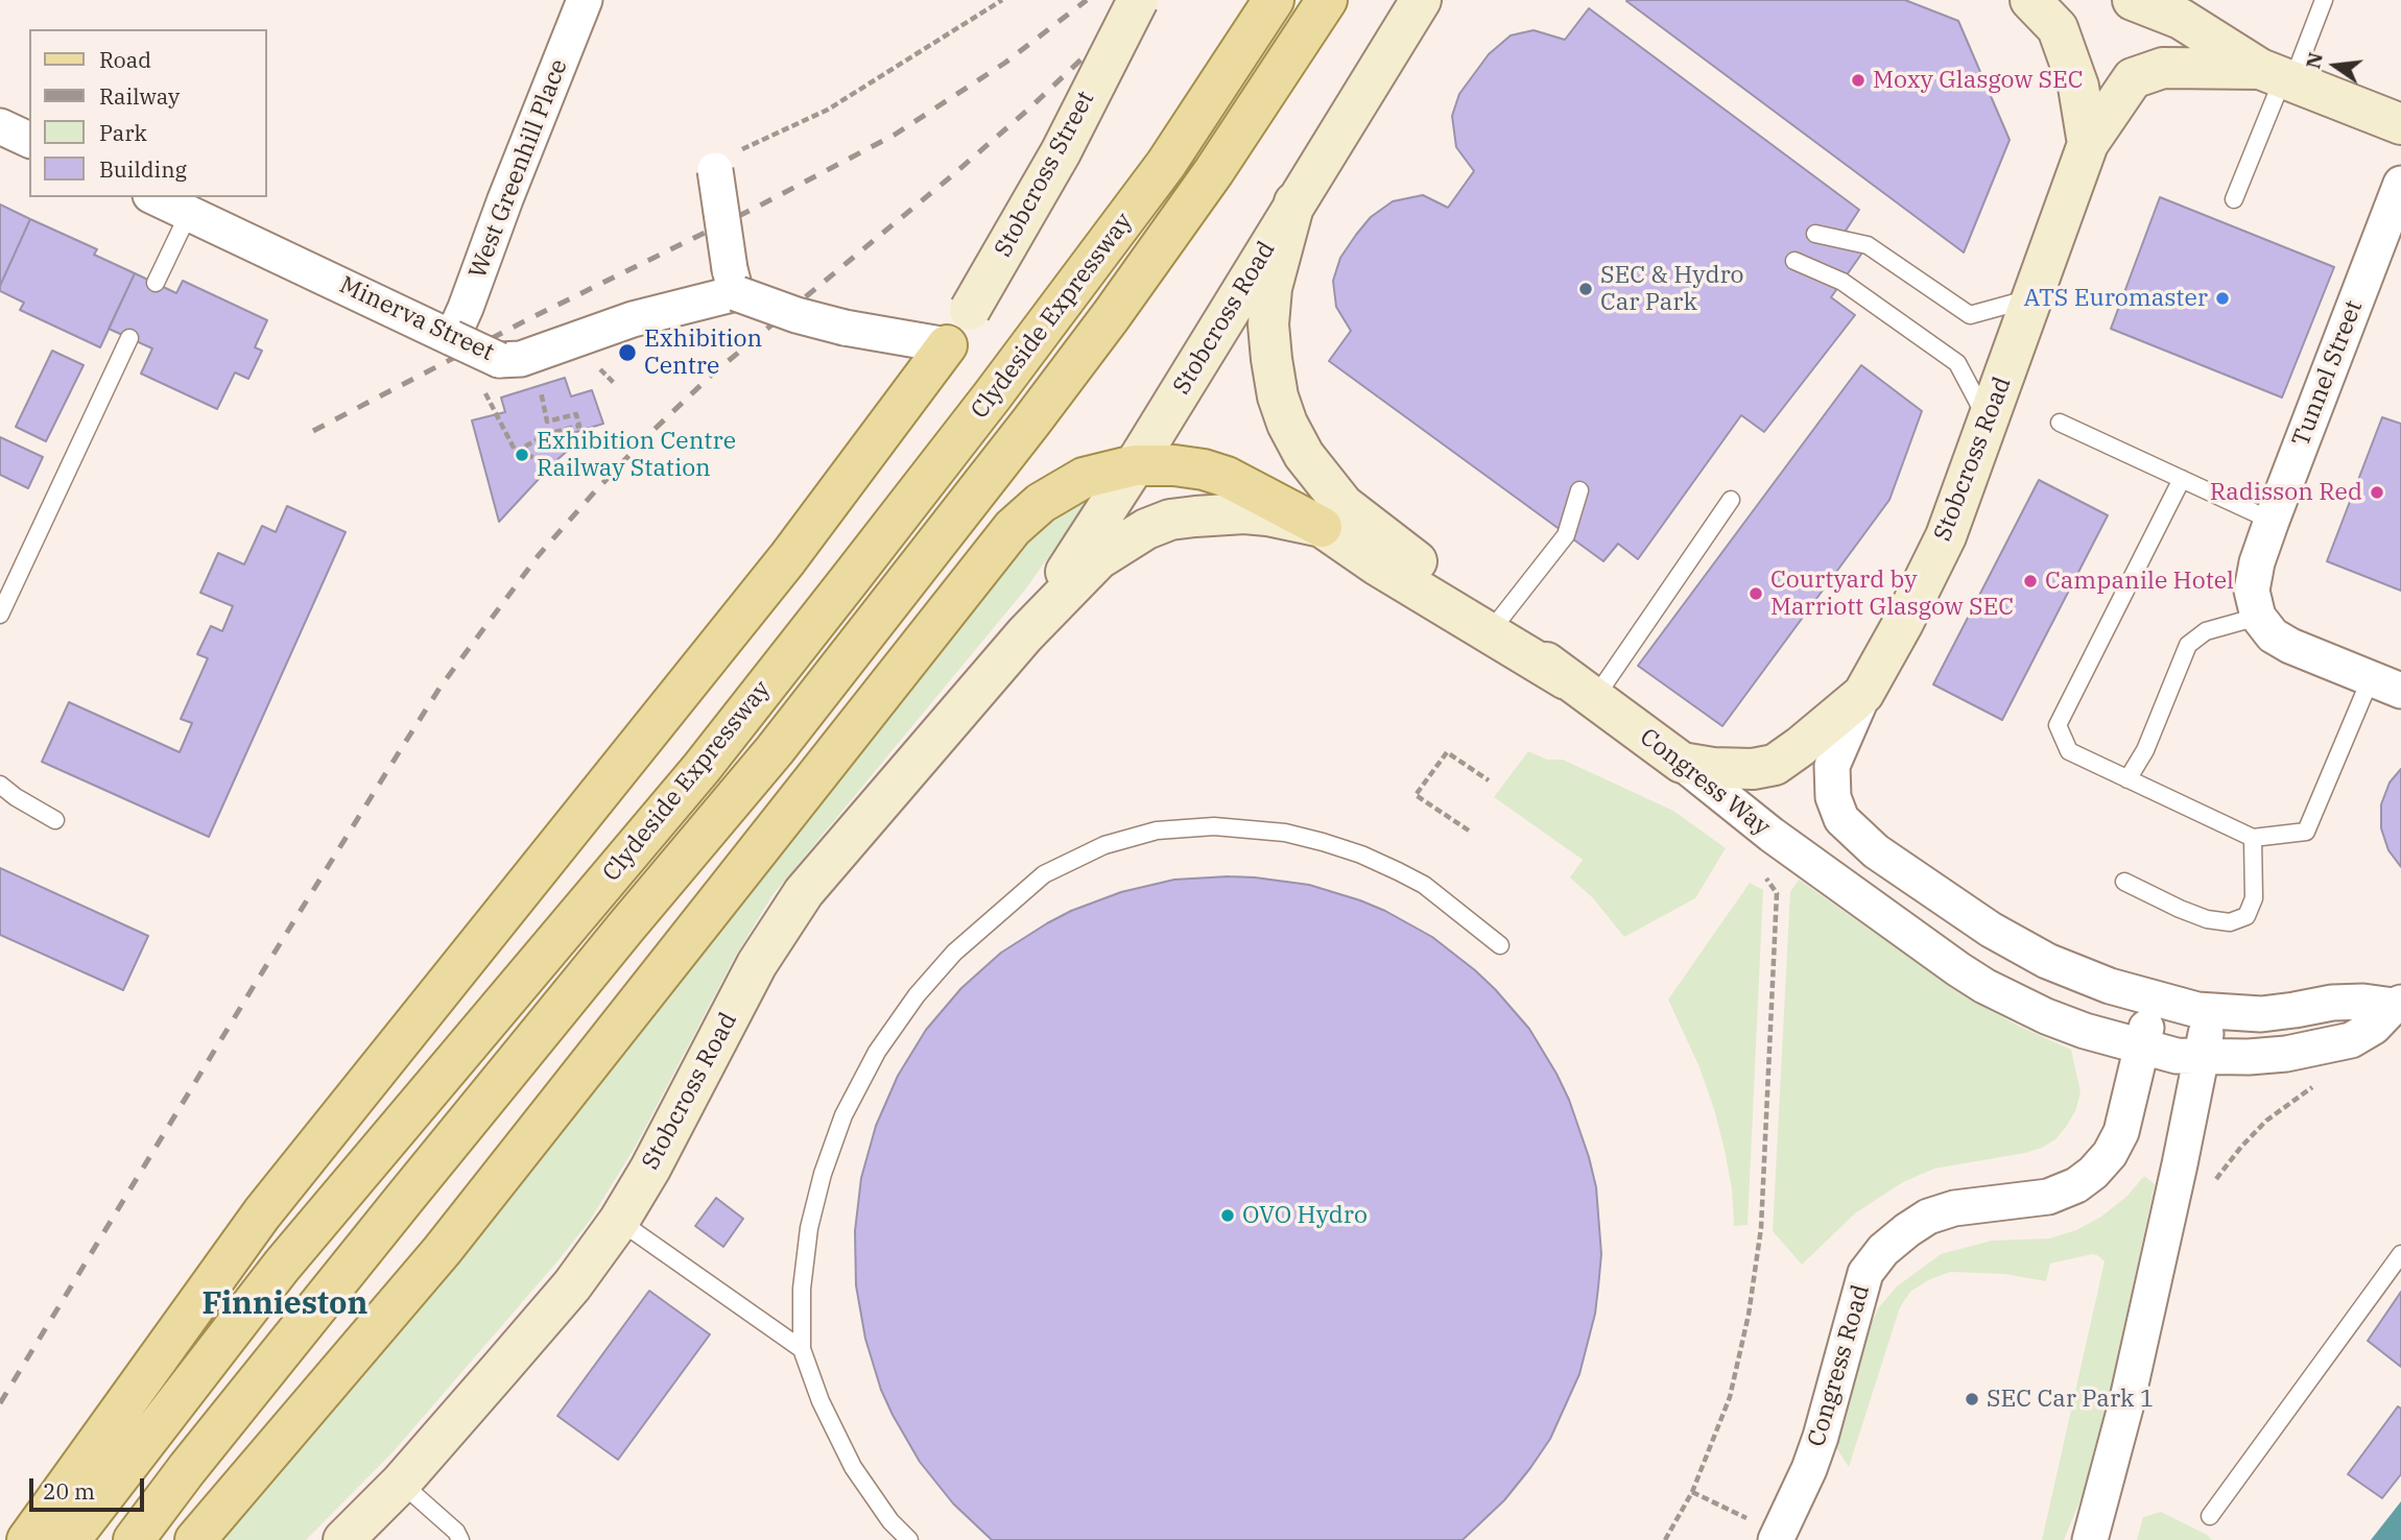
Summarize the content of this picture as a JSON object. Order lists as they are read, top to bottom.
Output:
{
  "streets": {
    "main road": ["Clydeside Expressway"],
    "street": [
      "West Greenhill Place",
      "Stobcross Street",
      "Stobcross Road",
      "Minerva Street",
      "Tunnel Street",
      "Congress Way",
      "Congress Road"
    ]
  },
  "crossings": [
    ["West Greenhill Place", "Minerva Street"],
    ["Stobcross Road", "Congress Way"],
    ["Congress Way", "Congress Road"]
  ],
  "districts": ["Finnieston"],
  "places": [
    "Moxy Glasgow SEC",
    "SEC & Hydro Car Park",
    "ATS Euromaster",
    "Exhibition Centre",
    "Exhibition Centre Railway Station",
    "Radisson Red",
    "Campanile Hotel",
    "Courtyard by Marriott Glasgow SEC",
    "OVO Hydro",
    "SEC Car Park 1"
  ],
  "legend": [
    "Road",
    "Railway",
    "Park",
    "Building"
  ],
  "scale_bar": "20 m",
  "north": "left"
}
